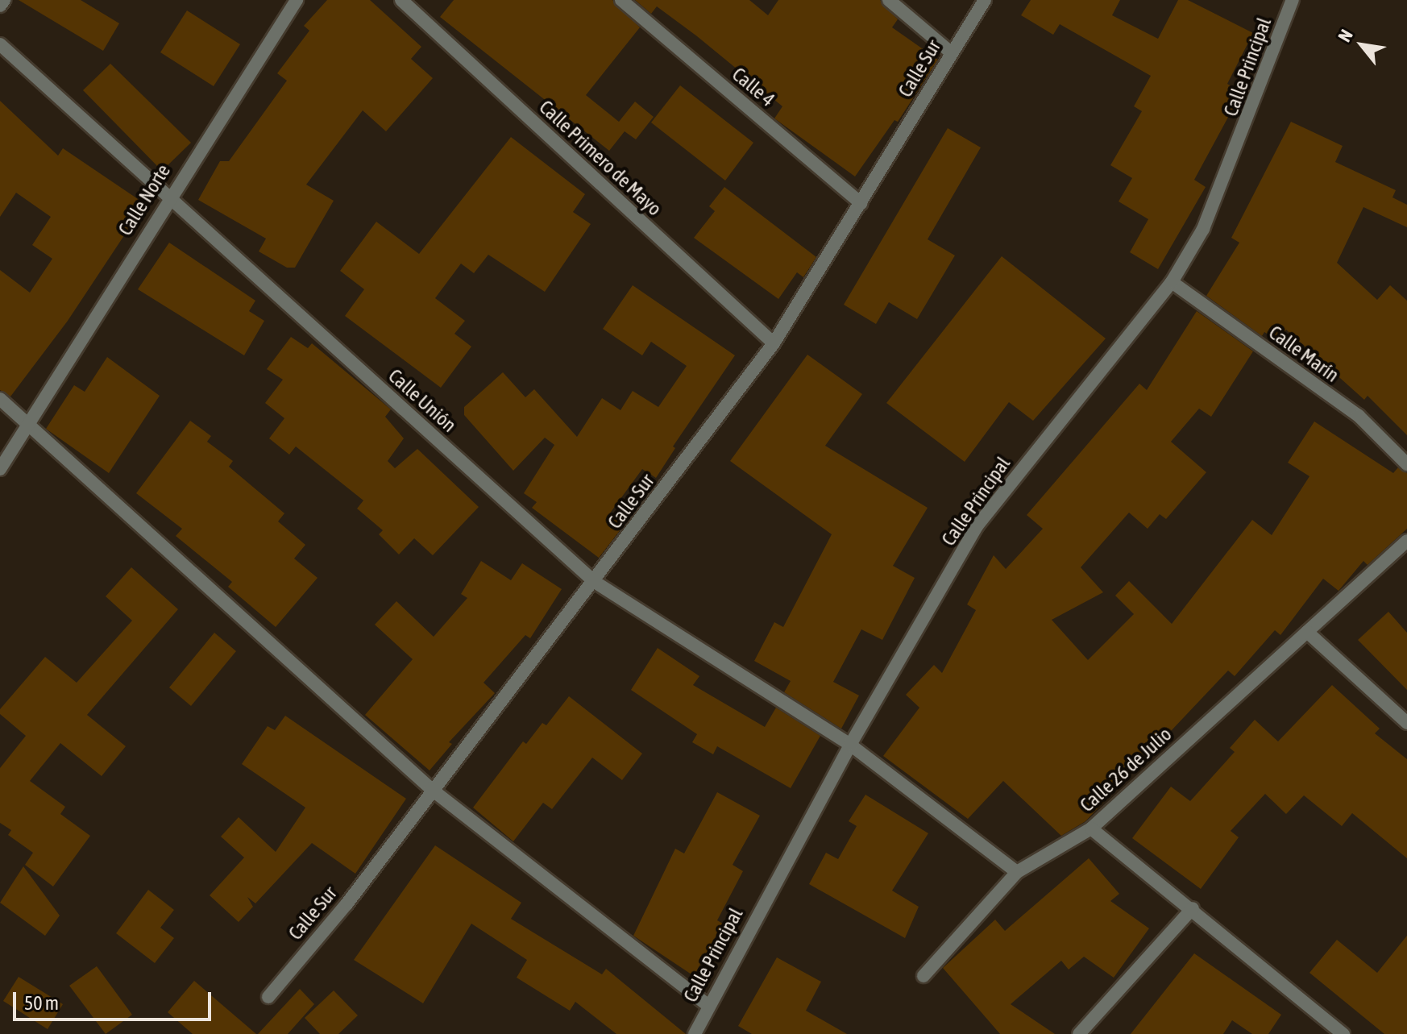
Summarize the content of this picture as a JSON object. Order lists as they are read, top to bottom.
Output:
{
  "streets": {
    "street": [
      "Calle Principal",
      "Calle Sur",
      "Calle 4",
      "Calle Primero de Mayo",
      "Calle Norte",
      "Calle Marín",
      "Calle Unión",
      "Calle 26 de Julio"
    ]
  },
  "crossings": [
    ["Calle Principal", "Calle Marín"],
    ["Calle Principal", "Calle Unión"],
    ["Calle Sur", "Calle 4"],
    ["Calle Sur", "Calle Primero de Mayo"],
    ["Calle Sur", "Calle Unión"],
    ["Calle Norte", "Calle Unión"]
  ],
  "scale_bar": "50 m",
  "north": "top left"
}
